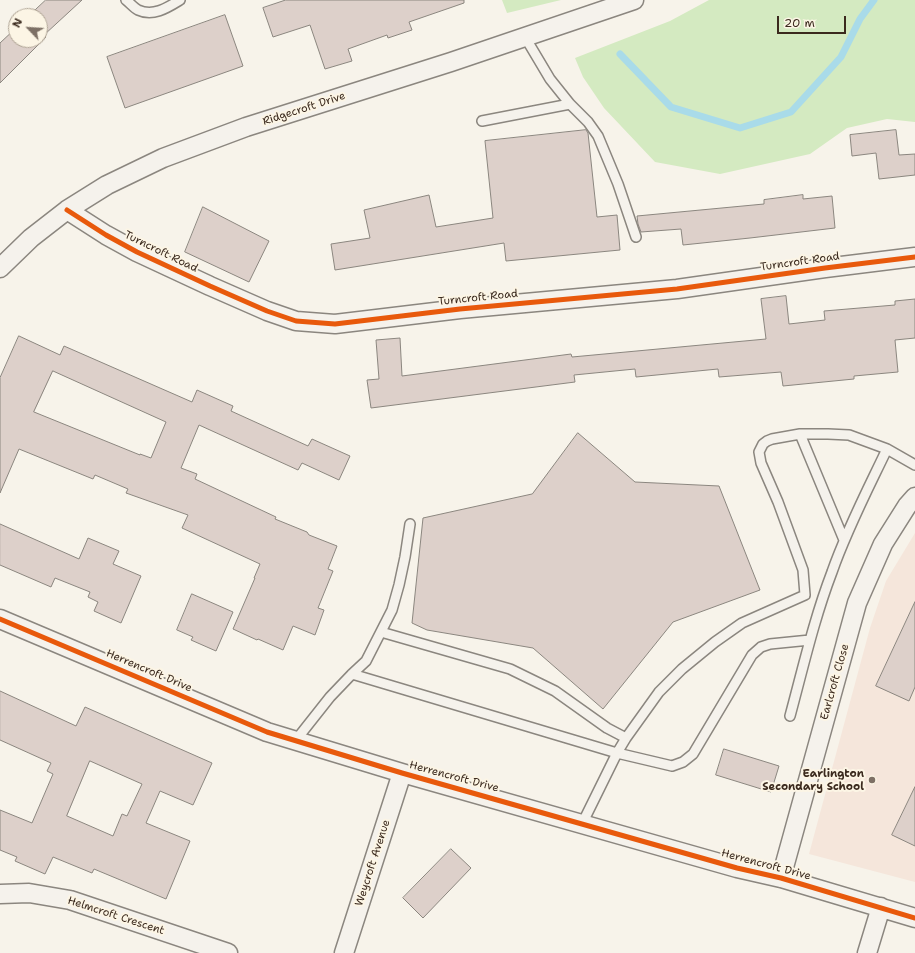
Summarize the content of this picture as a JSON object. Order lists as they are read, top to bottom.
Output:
{
  "streets": {
    "street": [
      "Ridgecroft Drive",
      "Turncroft Road",
      "Herrencroft Drive",
      "Earlcroft Close",
      "Weycroft Avenue",
      "Helmcroft Crescent"
    ]
  },
  "crossings": [
    ["Ridgecroft Drive", "Turncroft Road"],
    ["Herrencroft Drive", "Earlcroft Close"],
    ["Herrencroft Drive", "Weycroft Avenue"]
  ],
  "places": ["Earlington Secondary School"],
  "scale_bar": "20 m",
  "north": "top left"
}
